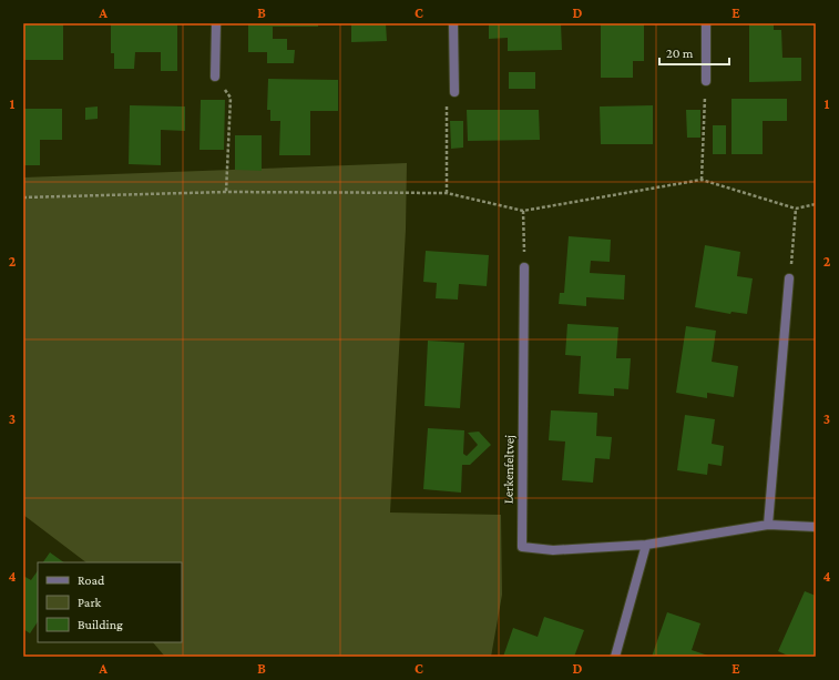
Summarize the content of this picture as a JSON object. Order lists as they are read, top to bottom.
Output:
{
  "streets": {
    "street": ["Lerkenfeltvej"]
  },
  "legend": ["Road", "Park", "Building"],
  "scale_bar": "20 m",
  "grid": {
    "columns": [
      "A",
      "B",
      "C",
      "D",
      "E"
    ],
    "rows": [
      "1",
      "2",
      "3",
      "4"
    ]
  }
}
